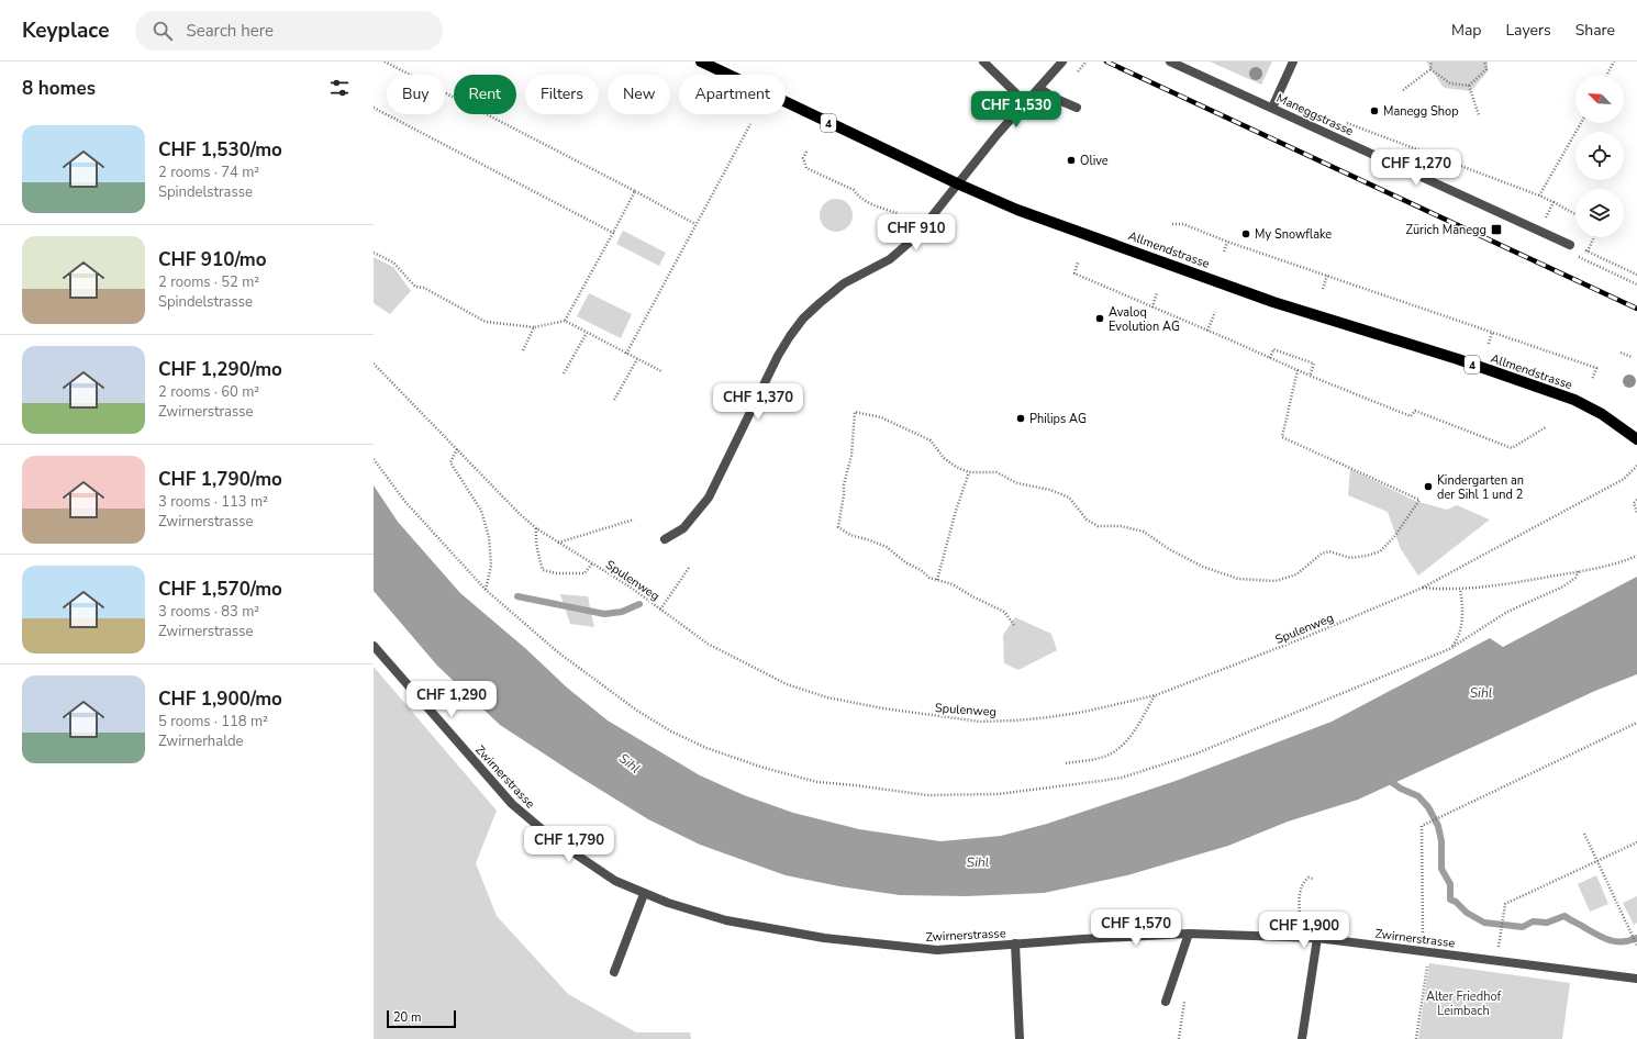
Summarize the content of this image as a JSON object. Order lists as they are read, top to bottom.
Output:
{
  "streets": {
    "main road": ["4", "Allmendstrasse"],
    "street": ["Maneggstrasse", "Zwirnerstrasse"],
    "path": ["Spulenweg"]
  },
  "water": ["Sihl"],
  "parks": ["Alter Friedhof Leimbach"],
  "places": {
    "other": [
      "Manegg Shop",
      "Olive",
      "My Snowflake",
      "Avaloq Evolution AG",
      "Philips AG",
      "Kindergarten an der Sihl 1 und 2"
    ],
    "transit": ["Zürich Manegg"]
  },
  "scale_bar": "20 m",
  "north": "top left",
  "page": {
    "header": "Keyplace",
    "search": "Search here",
    "nav": ["Map", "Layers", "Share"],
    "heading": "8 homes",
    "chip": [
      "Buy",
      "Rent",
      "Filters",
      "New",
      "Apartment"
    ],
    "price": [
      "CHF 1,530",
      "CHF 1,270",
      "CHF 910",
      "CHF 1,370",
      "CHF 1,290",
      "CHF 1,790",
      "CHF 1,570",
      "CHF 1,900"
    ],
    "list": [
      {
        "name": "CHF 1,530/mo",
        "note": "2 rooms · 74 m² · Spindelstrasse"
      },
      {
        "name": "CHF 910/mo",
        "note": "2 rooms · 52 m² · Spindelstrasse"
      },
      {
        "name": "CHF 1,290/mo",
        "note": "2 rooms · 60 m² · Zwirnerstrasse"
      },
      {
        "name": "CHF 1,790/mo",
        "note": "3 rooms · 113 m² · Zwirnerstrasse"
      },
      {
        "name": "CHF 1,570/mo",
        "note": "3 rooms · 83 m² · Zwirnerstrasse"
      },
      {
        "name": "CHF 1,900/mo",
        "note": "5 rooms · 118 m² · Zwirnerhalde"
      }
    ],
    "scale": "20 m"
  }
}
